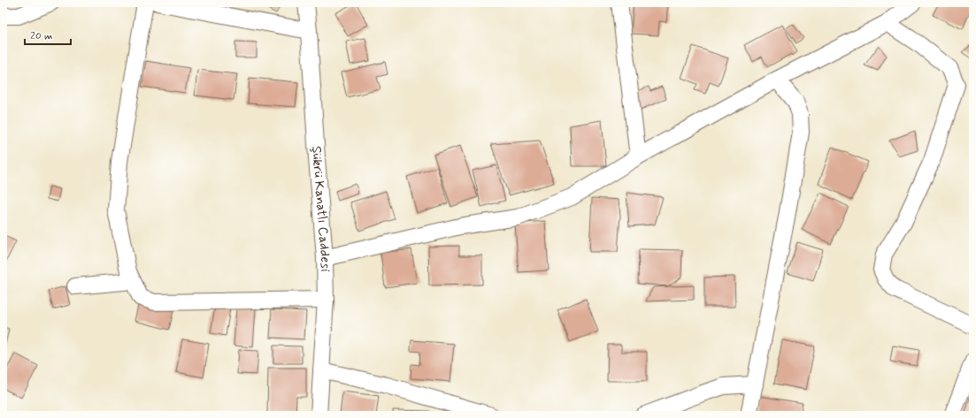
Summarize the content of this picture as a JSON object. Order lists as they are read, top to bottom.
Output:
{
  "streets": {
    "street": ["Şükrü Kanatlı Caddesi"]
  },
  "scale_bar": "20 m"
}
